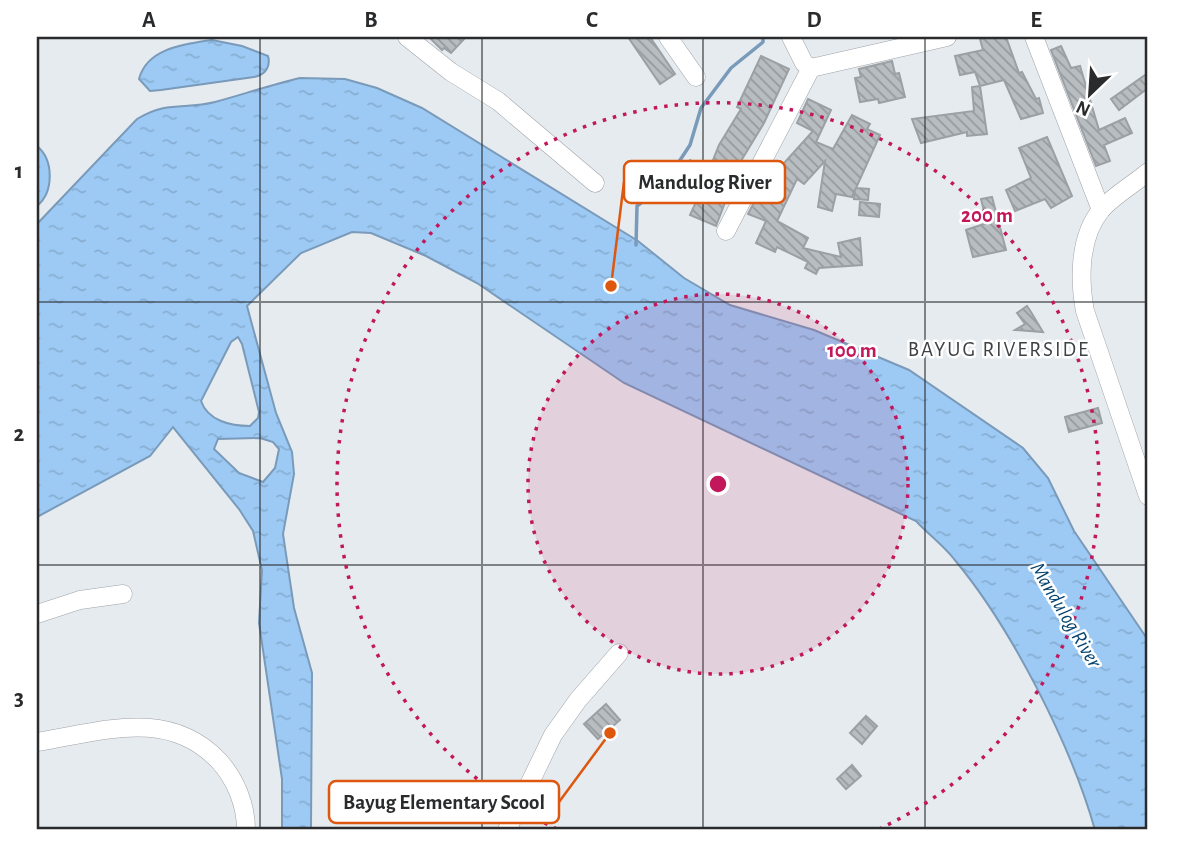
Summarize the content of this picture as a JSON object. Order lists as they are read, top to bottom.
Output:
{
  "districts": ["BAYUG RIVERSIDE"],
  "water": ["Mandulog River"],
  "places": ["Mandulog River", "Bayug Elementary Scool"],
  "north": "bottom left",
  "grid": {
    "columns": [
      "A",
      "B",
      "C",
      "D",
      "E"
    ],
    "rows": ["1", "2", "3"]
  },
  "rings": ["200 m", "100 m"]
}
